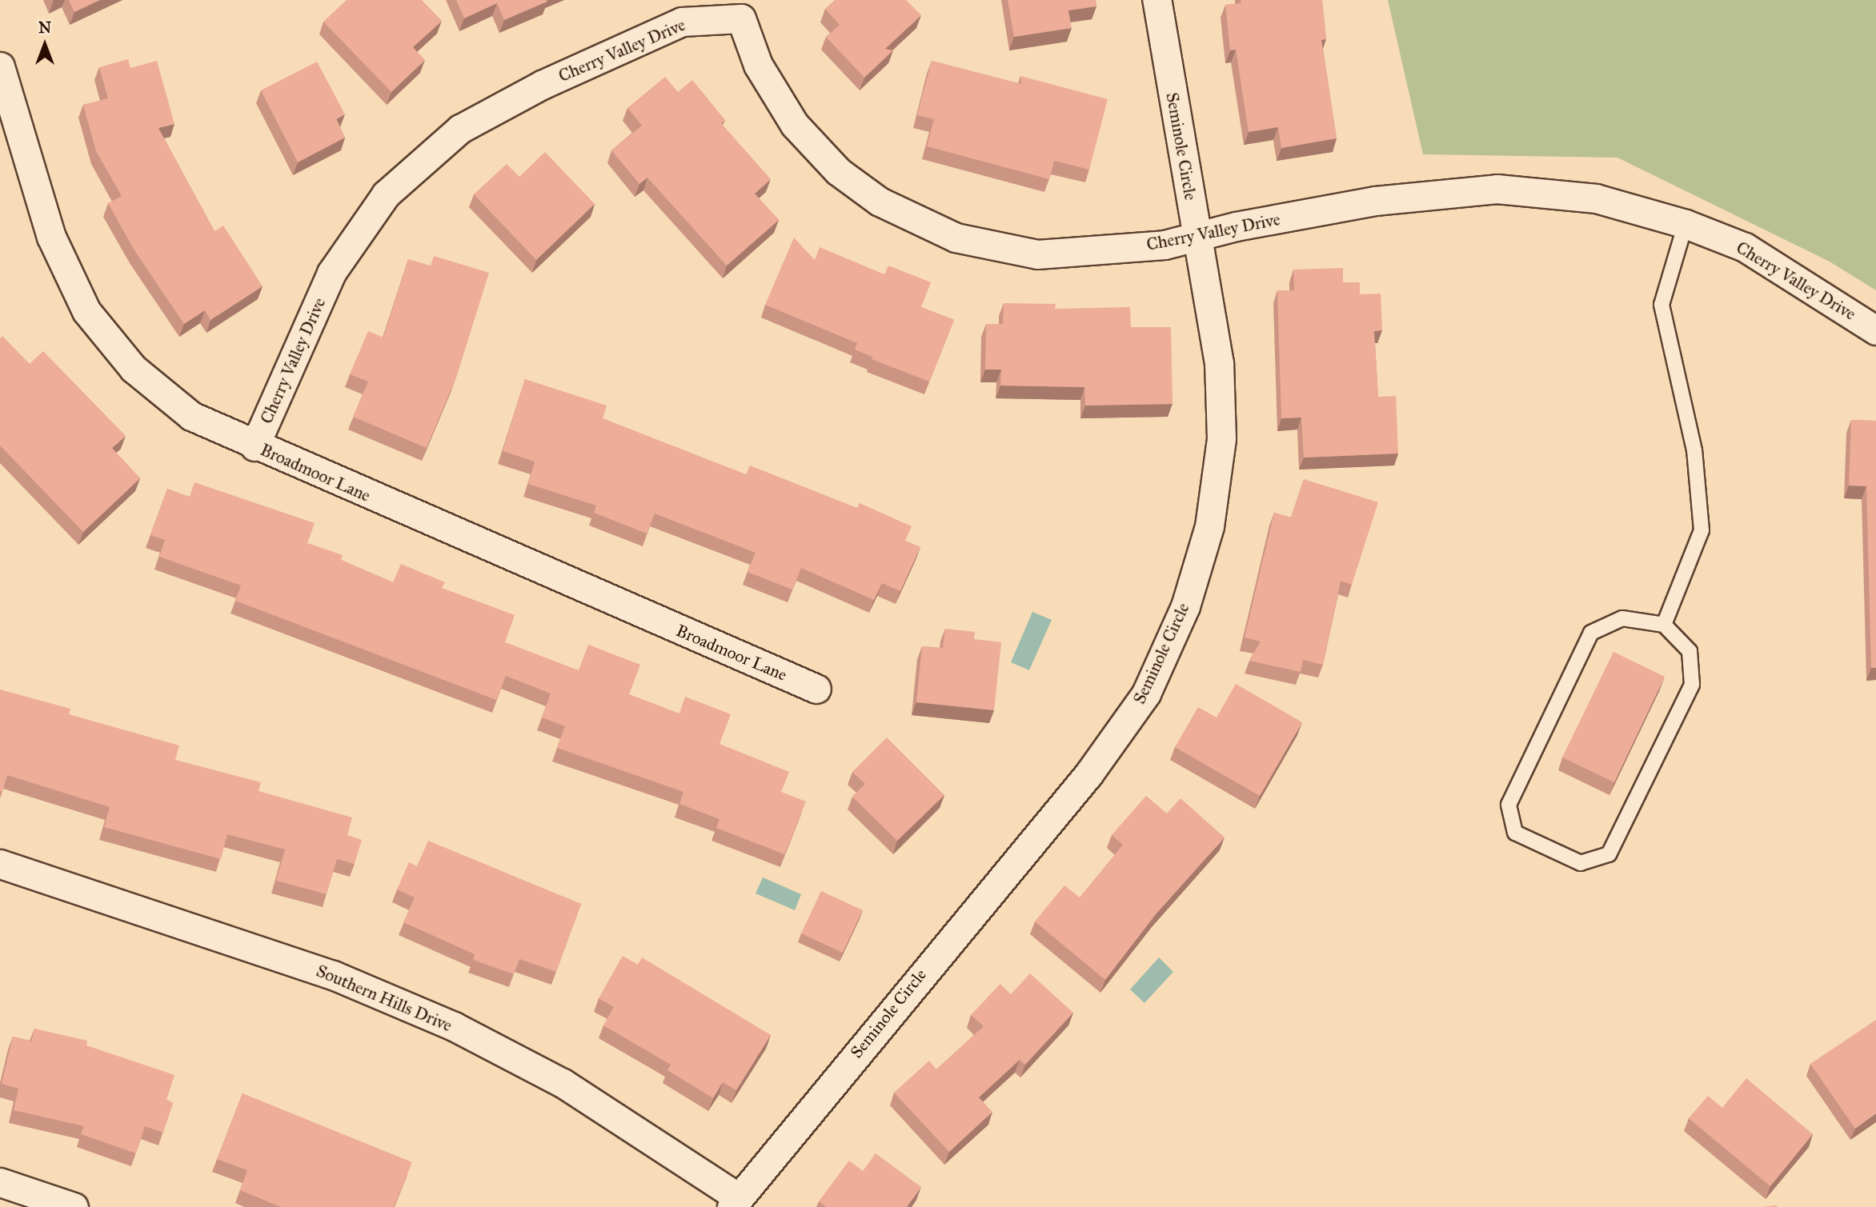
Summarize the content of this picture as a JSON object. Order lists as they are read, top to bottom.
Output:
{
  "streets": {
    "street": [
      "Cherry Valley Drive",
      "Seminole Circle",
      "Broadmoor Lane",
      "Southern Hills Drive"
    ]
  },
  "crossings": [
    ["Cherry Valley Drive", "Seminole Circle"],
    ["Cherry Valley Drive", "Broadmoor Lane"],
    ["Seminole Circle", "Southern Hills Drive"]
  ],
  "north": "top"
}
